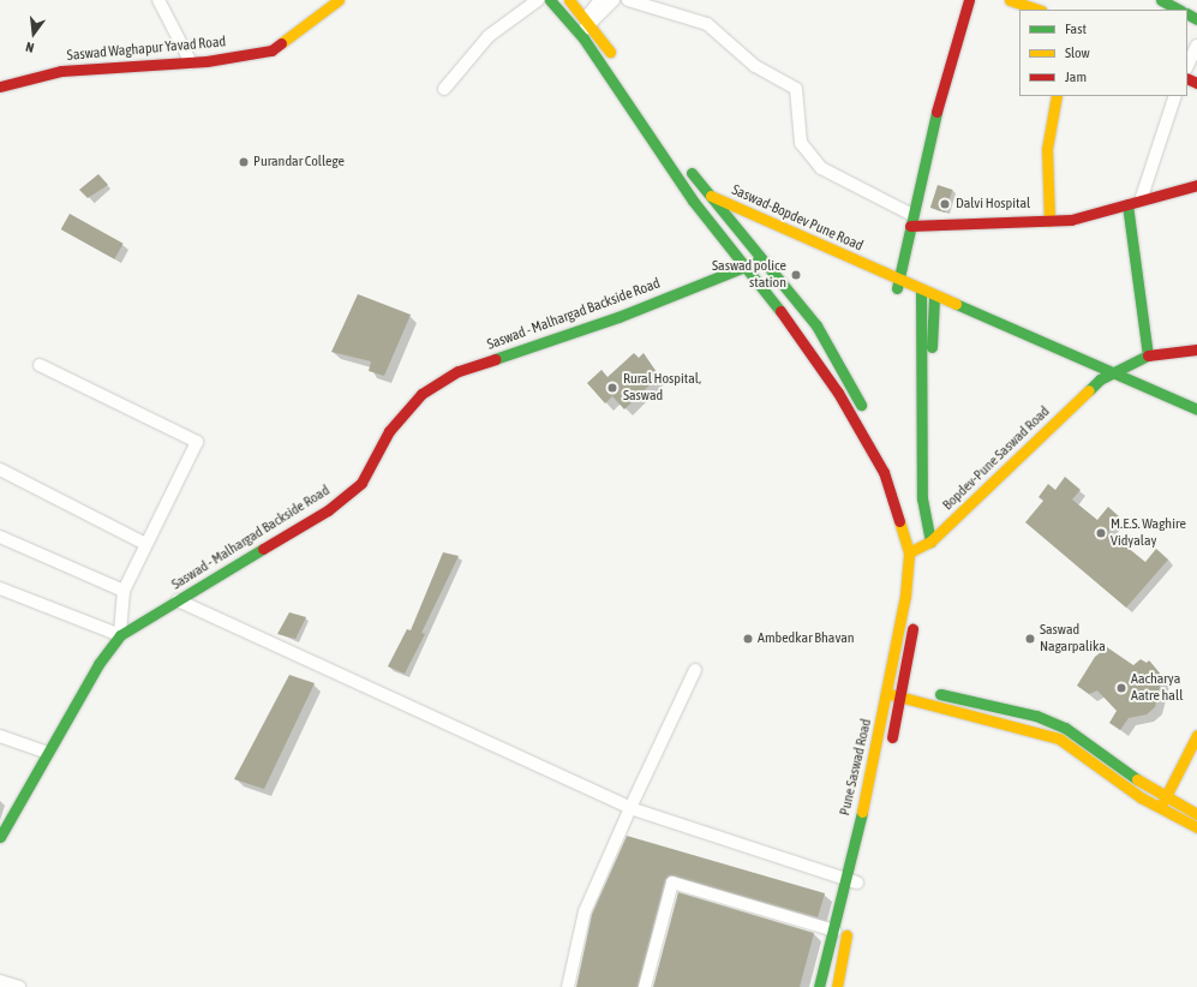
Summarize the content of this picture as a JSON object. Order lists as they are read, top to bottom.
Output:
{
  "streets": {
    "main road": [
      "Saswad Waghapur Yavad Road",
      "Saswad-Bopdev Pune Road",
      "Saswad - Malhargad Backside Road",
      "Bopdev-Pune Saswad Road",
      "Pune Saswad Road"
    ]
  },
  "crossings": [
    ["Bopdev-Pune Saswad Road", "Pune Saswad Road"]
  ],
  "places": [
    "Purandar College",
    "Dalvi Hospital",
    "Saswad police station",
    "Rural Hospital, Saswad",
    "M.E.S. Waghire Vidyalay",
    "Ambedkar Bhavan",
    "Saswad Nagarpalika",
    "Aacharya Aatre hall"
  ],
  "legend": ["Fast", "Slow", "Jam"],
  "north": "bottom"
}
